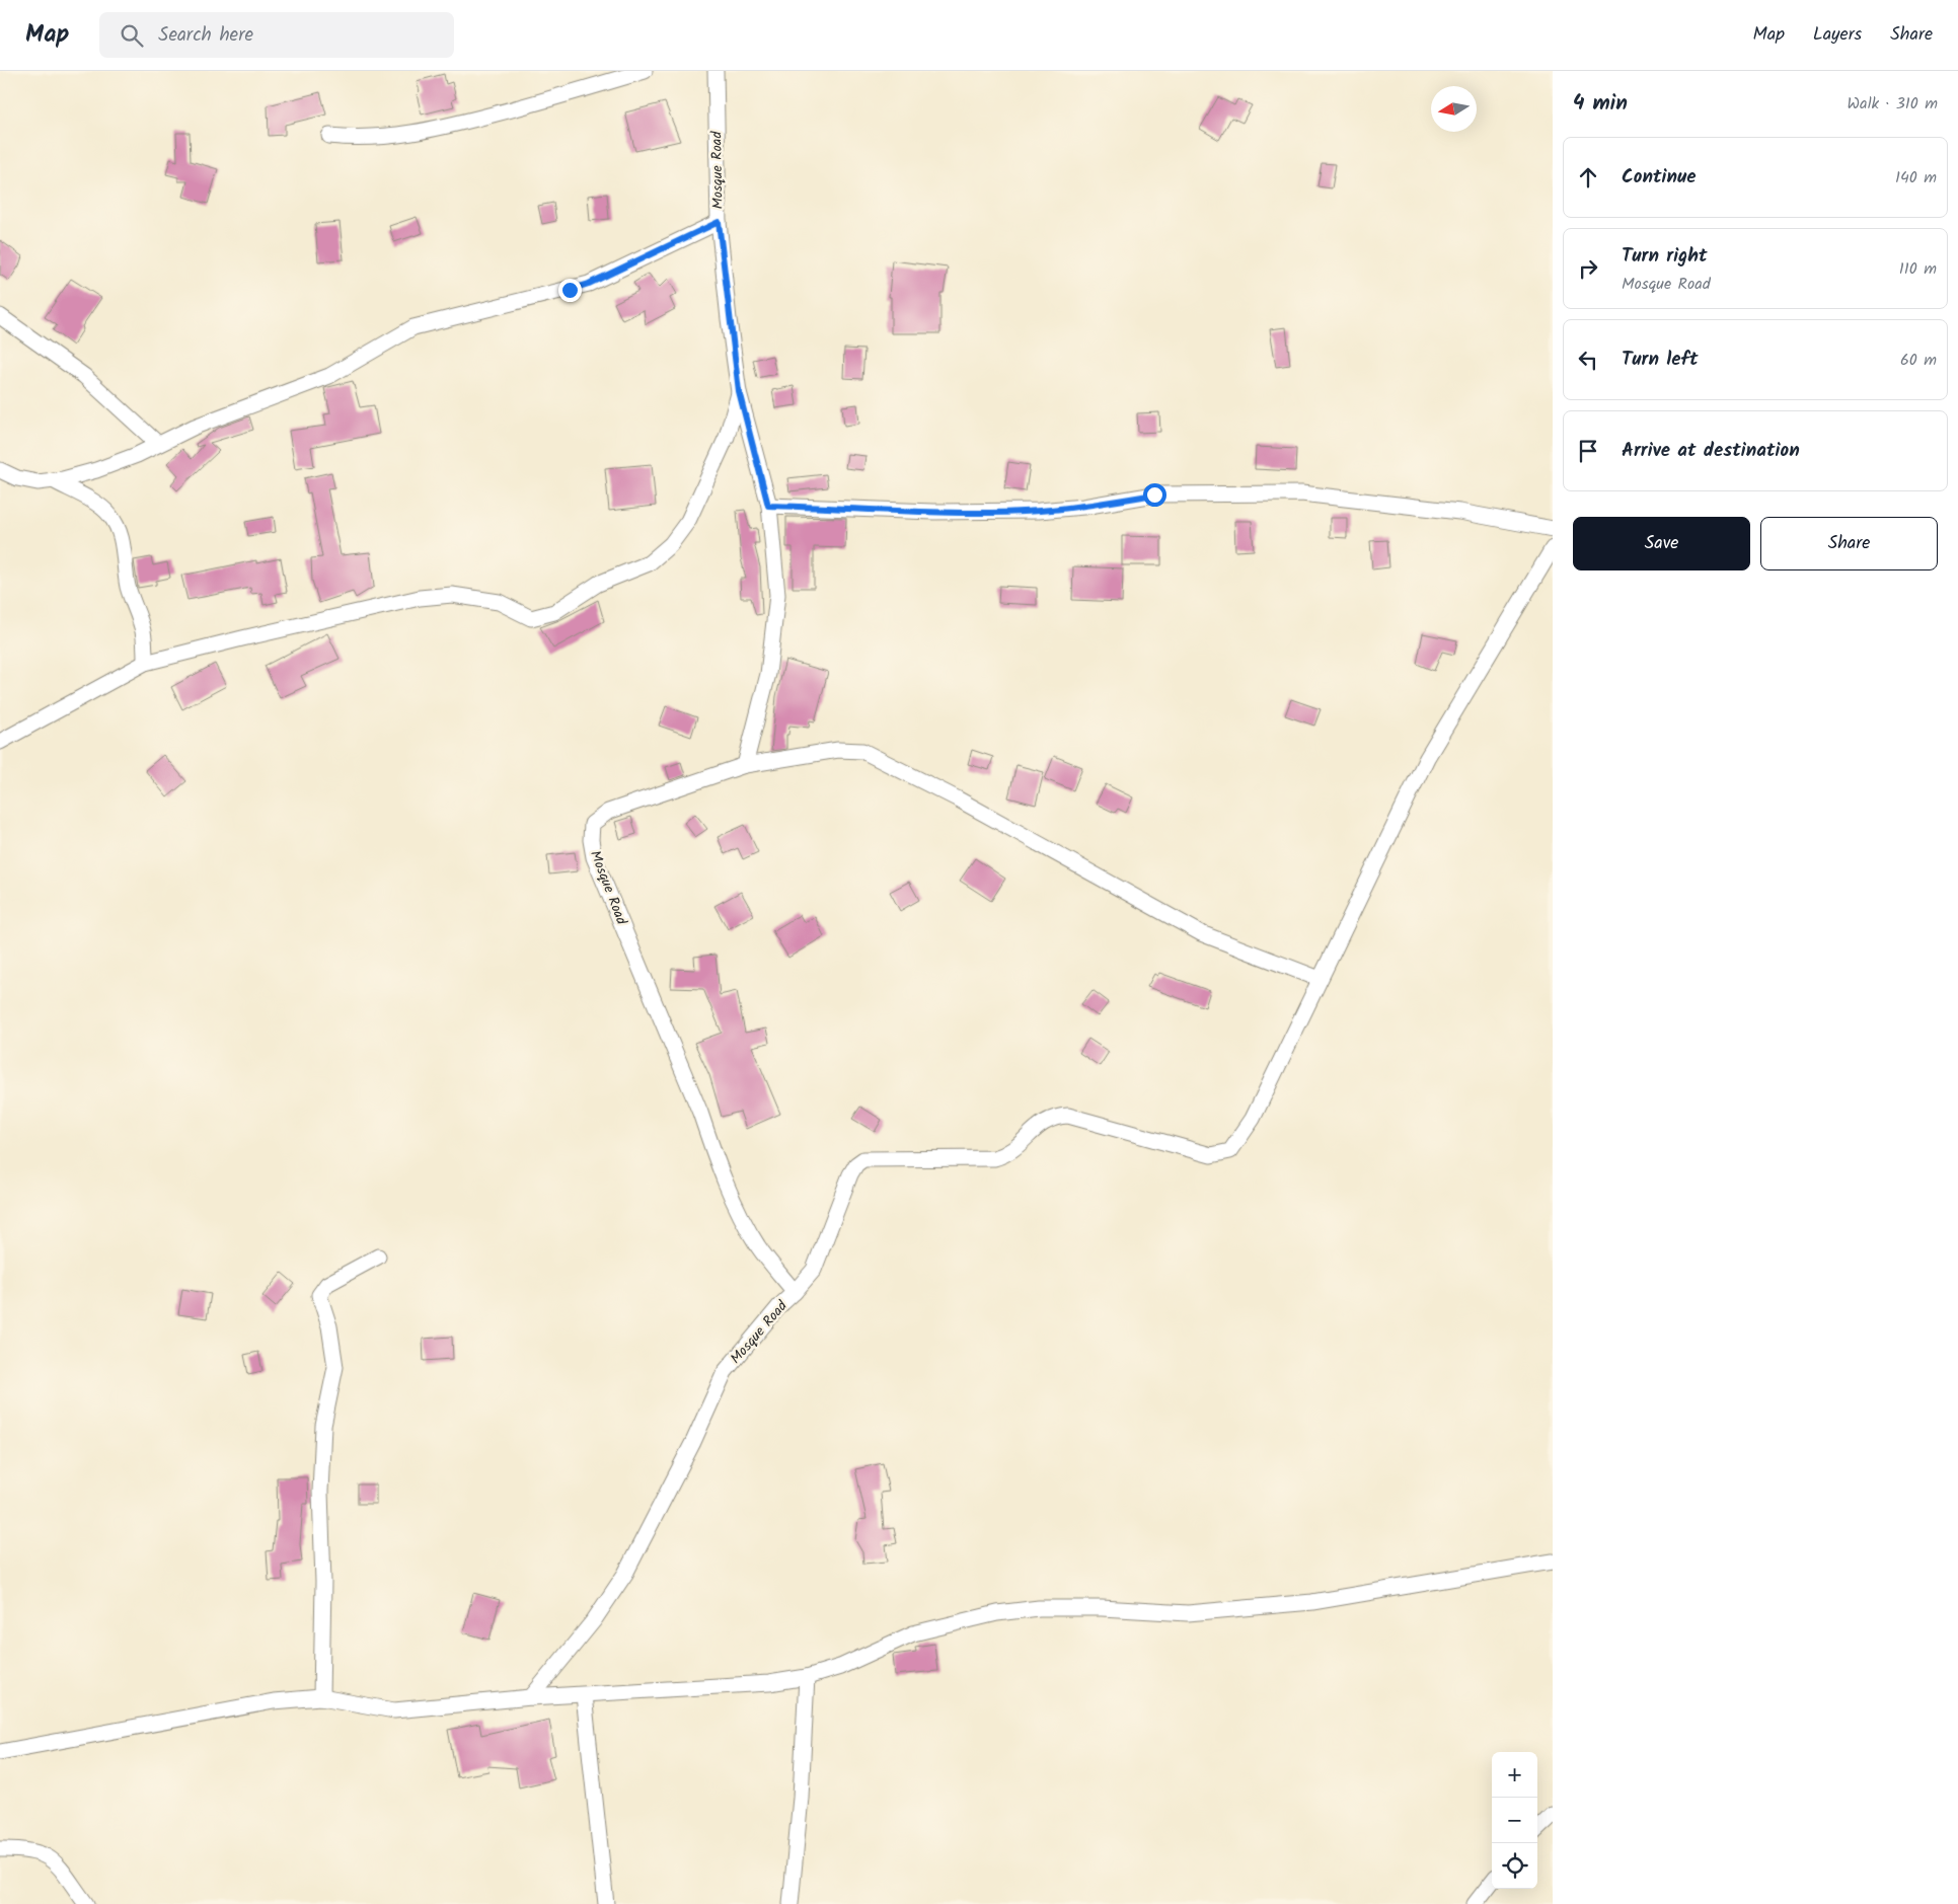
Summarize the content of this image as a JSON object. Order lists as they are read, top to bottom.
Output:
{
  "streets": {
    "street": ["Mosque Road"]
  },
  "north": "left",
  "page": {
    "header": "Map",
    "search": "Search here",
    "nav": ["Map", "Layers", "Share"],
    "heading": ["4 min", "Walk · 310 m"],
    "list": [
      ["Continue", "140 m"],
      ["Turn right", "Mosque Road", "110 m"],
      ["Turn left", "60 m"],
      "Arrive at destination"
    ],
    "buttons": ["Save", "Share"],
    "map_buttons": ["+", "−"]
  }
}
